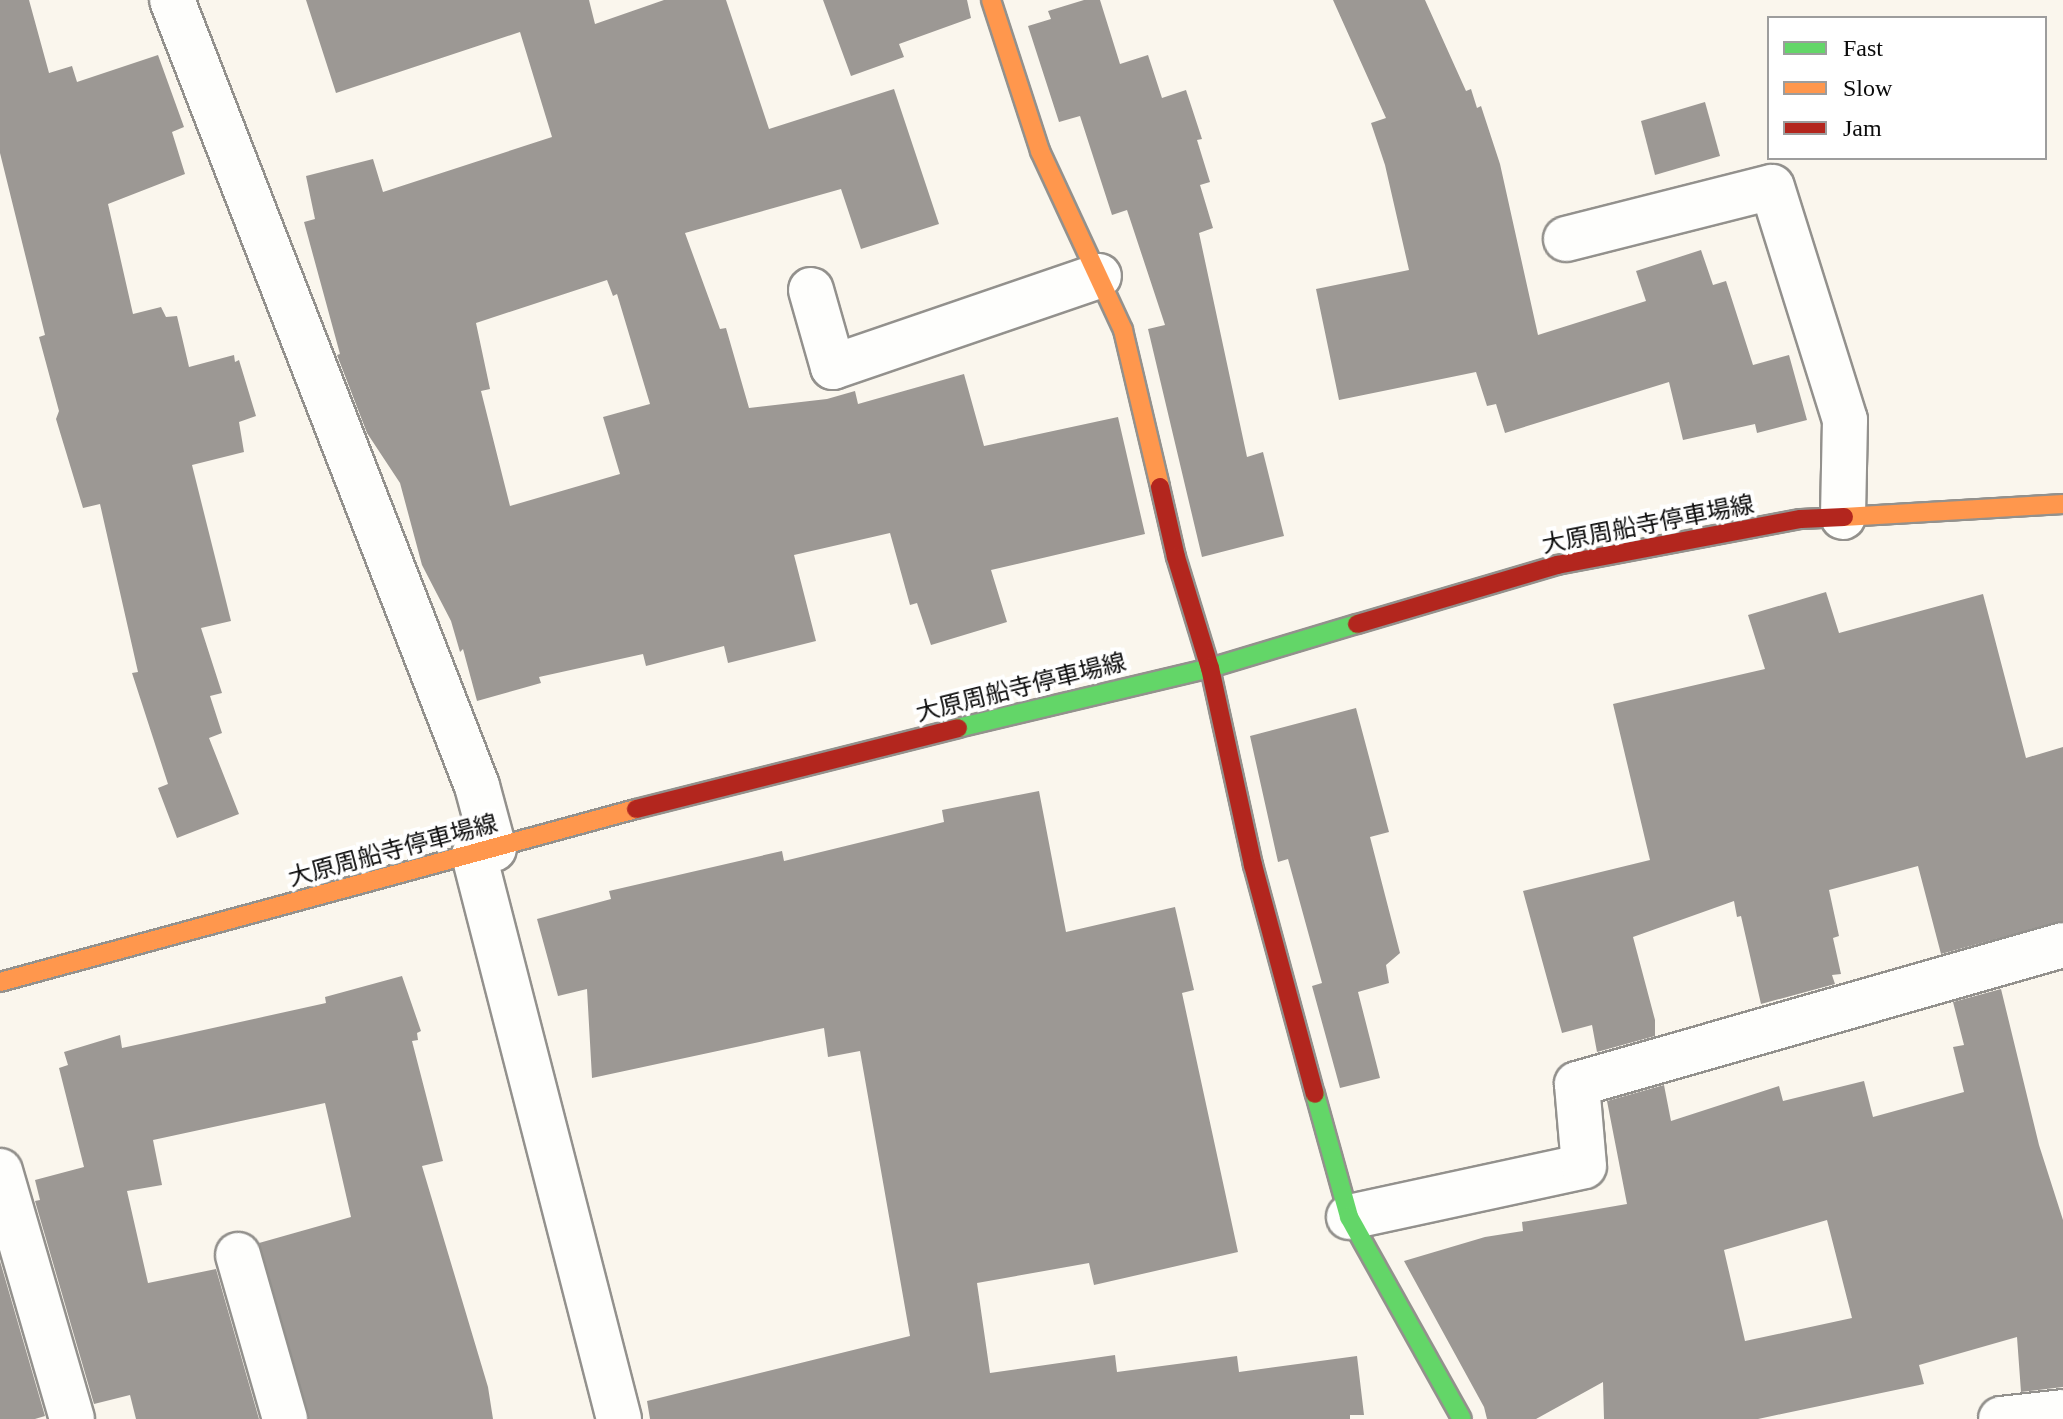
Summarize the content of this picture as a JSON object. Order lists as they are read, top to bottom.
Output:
{
  "streets": {
    "main road": ["大原周船寺停車場線"]
  },
  "legend": ["Fast", "Slow", "Jam"]
}
